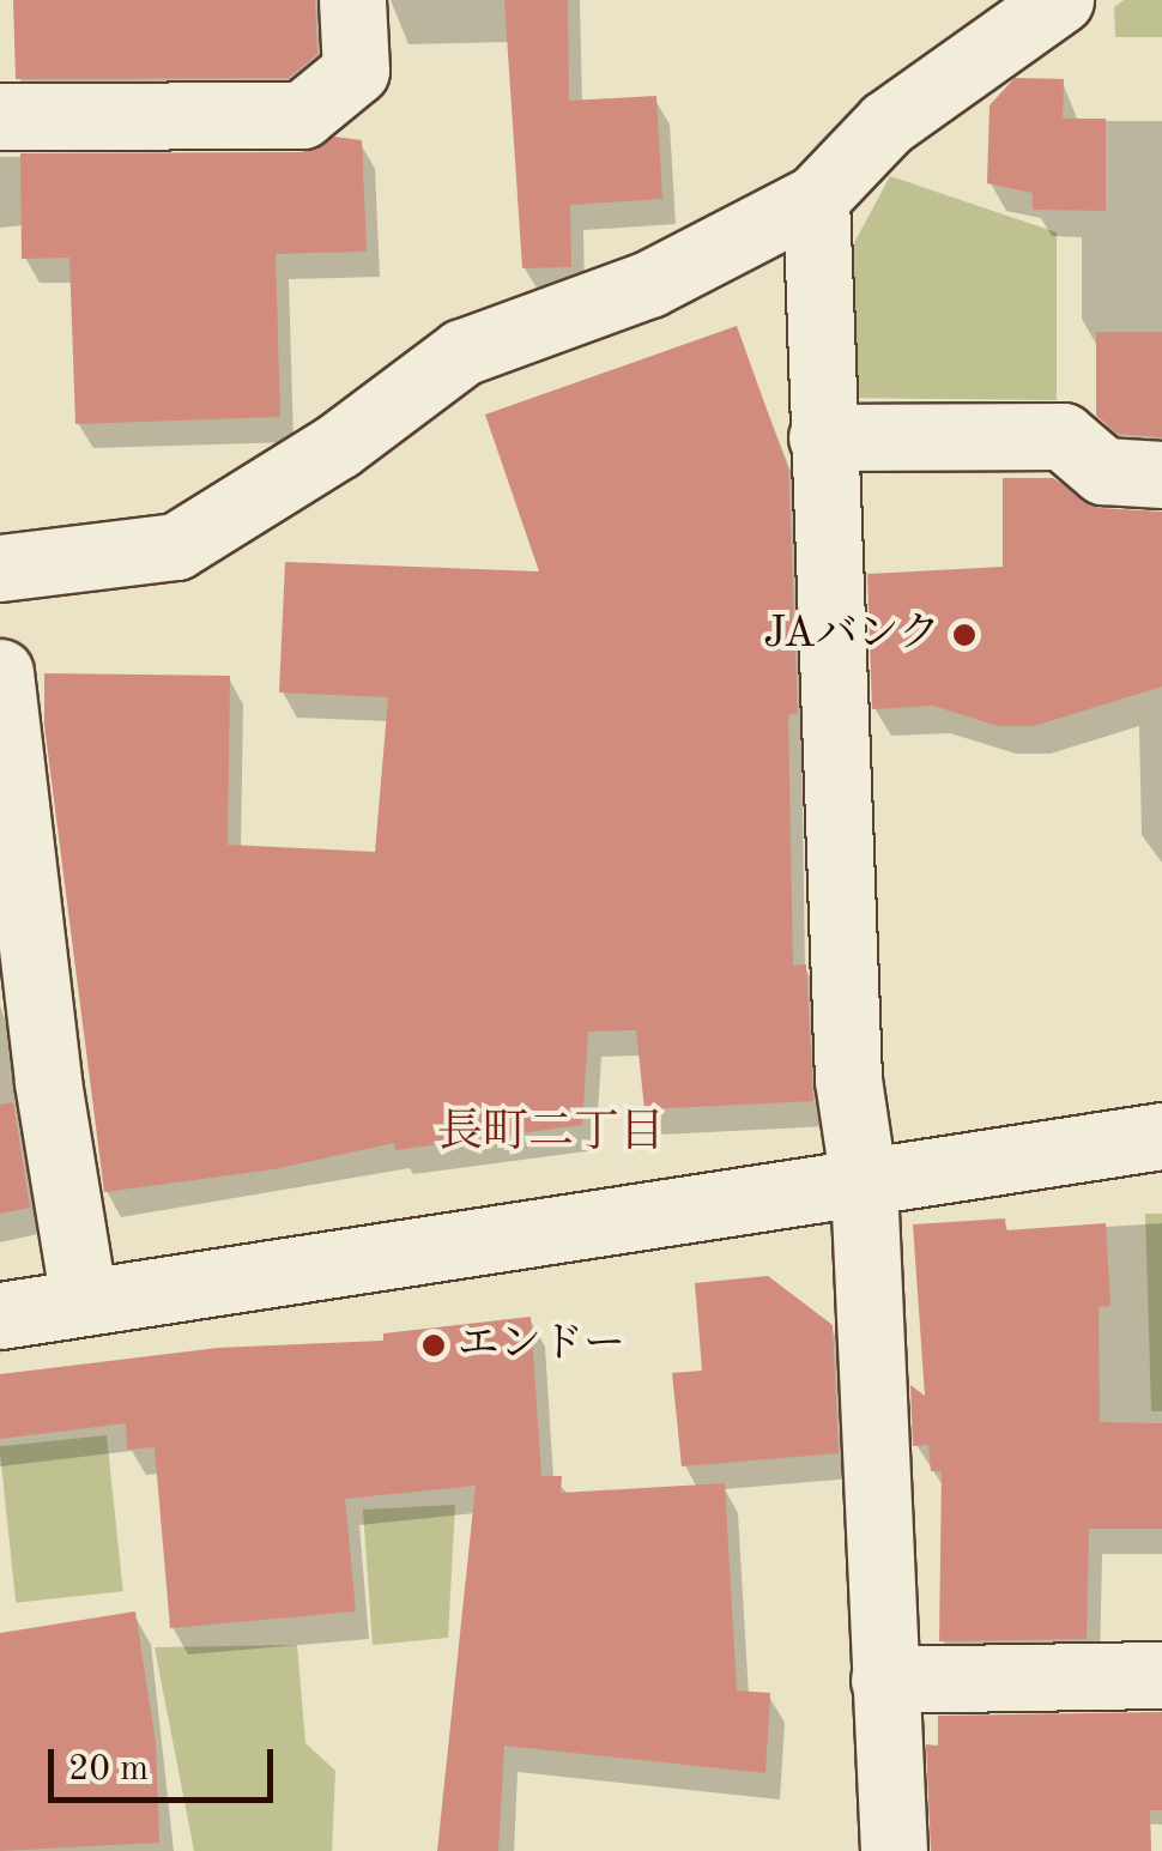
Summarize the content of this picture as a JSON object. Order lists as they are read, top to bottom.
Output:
{
  "districts": ["長町二丁目"],
  "places": ["JAバンク", "エンドー"],
  "scale_bar": "20 m"
}
